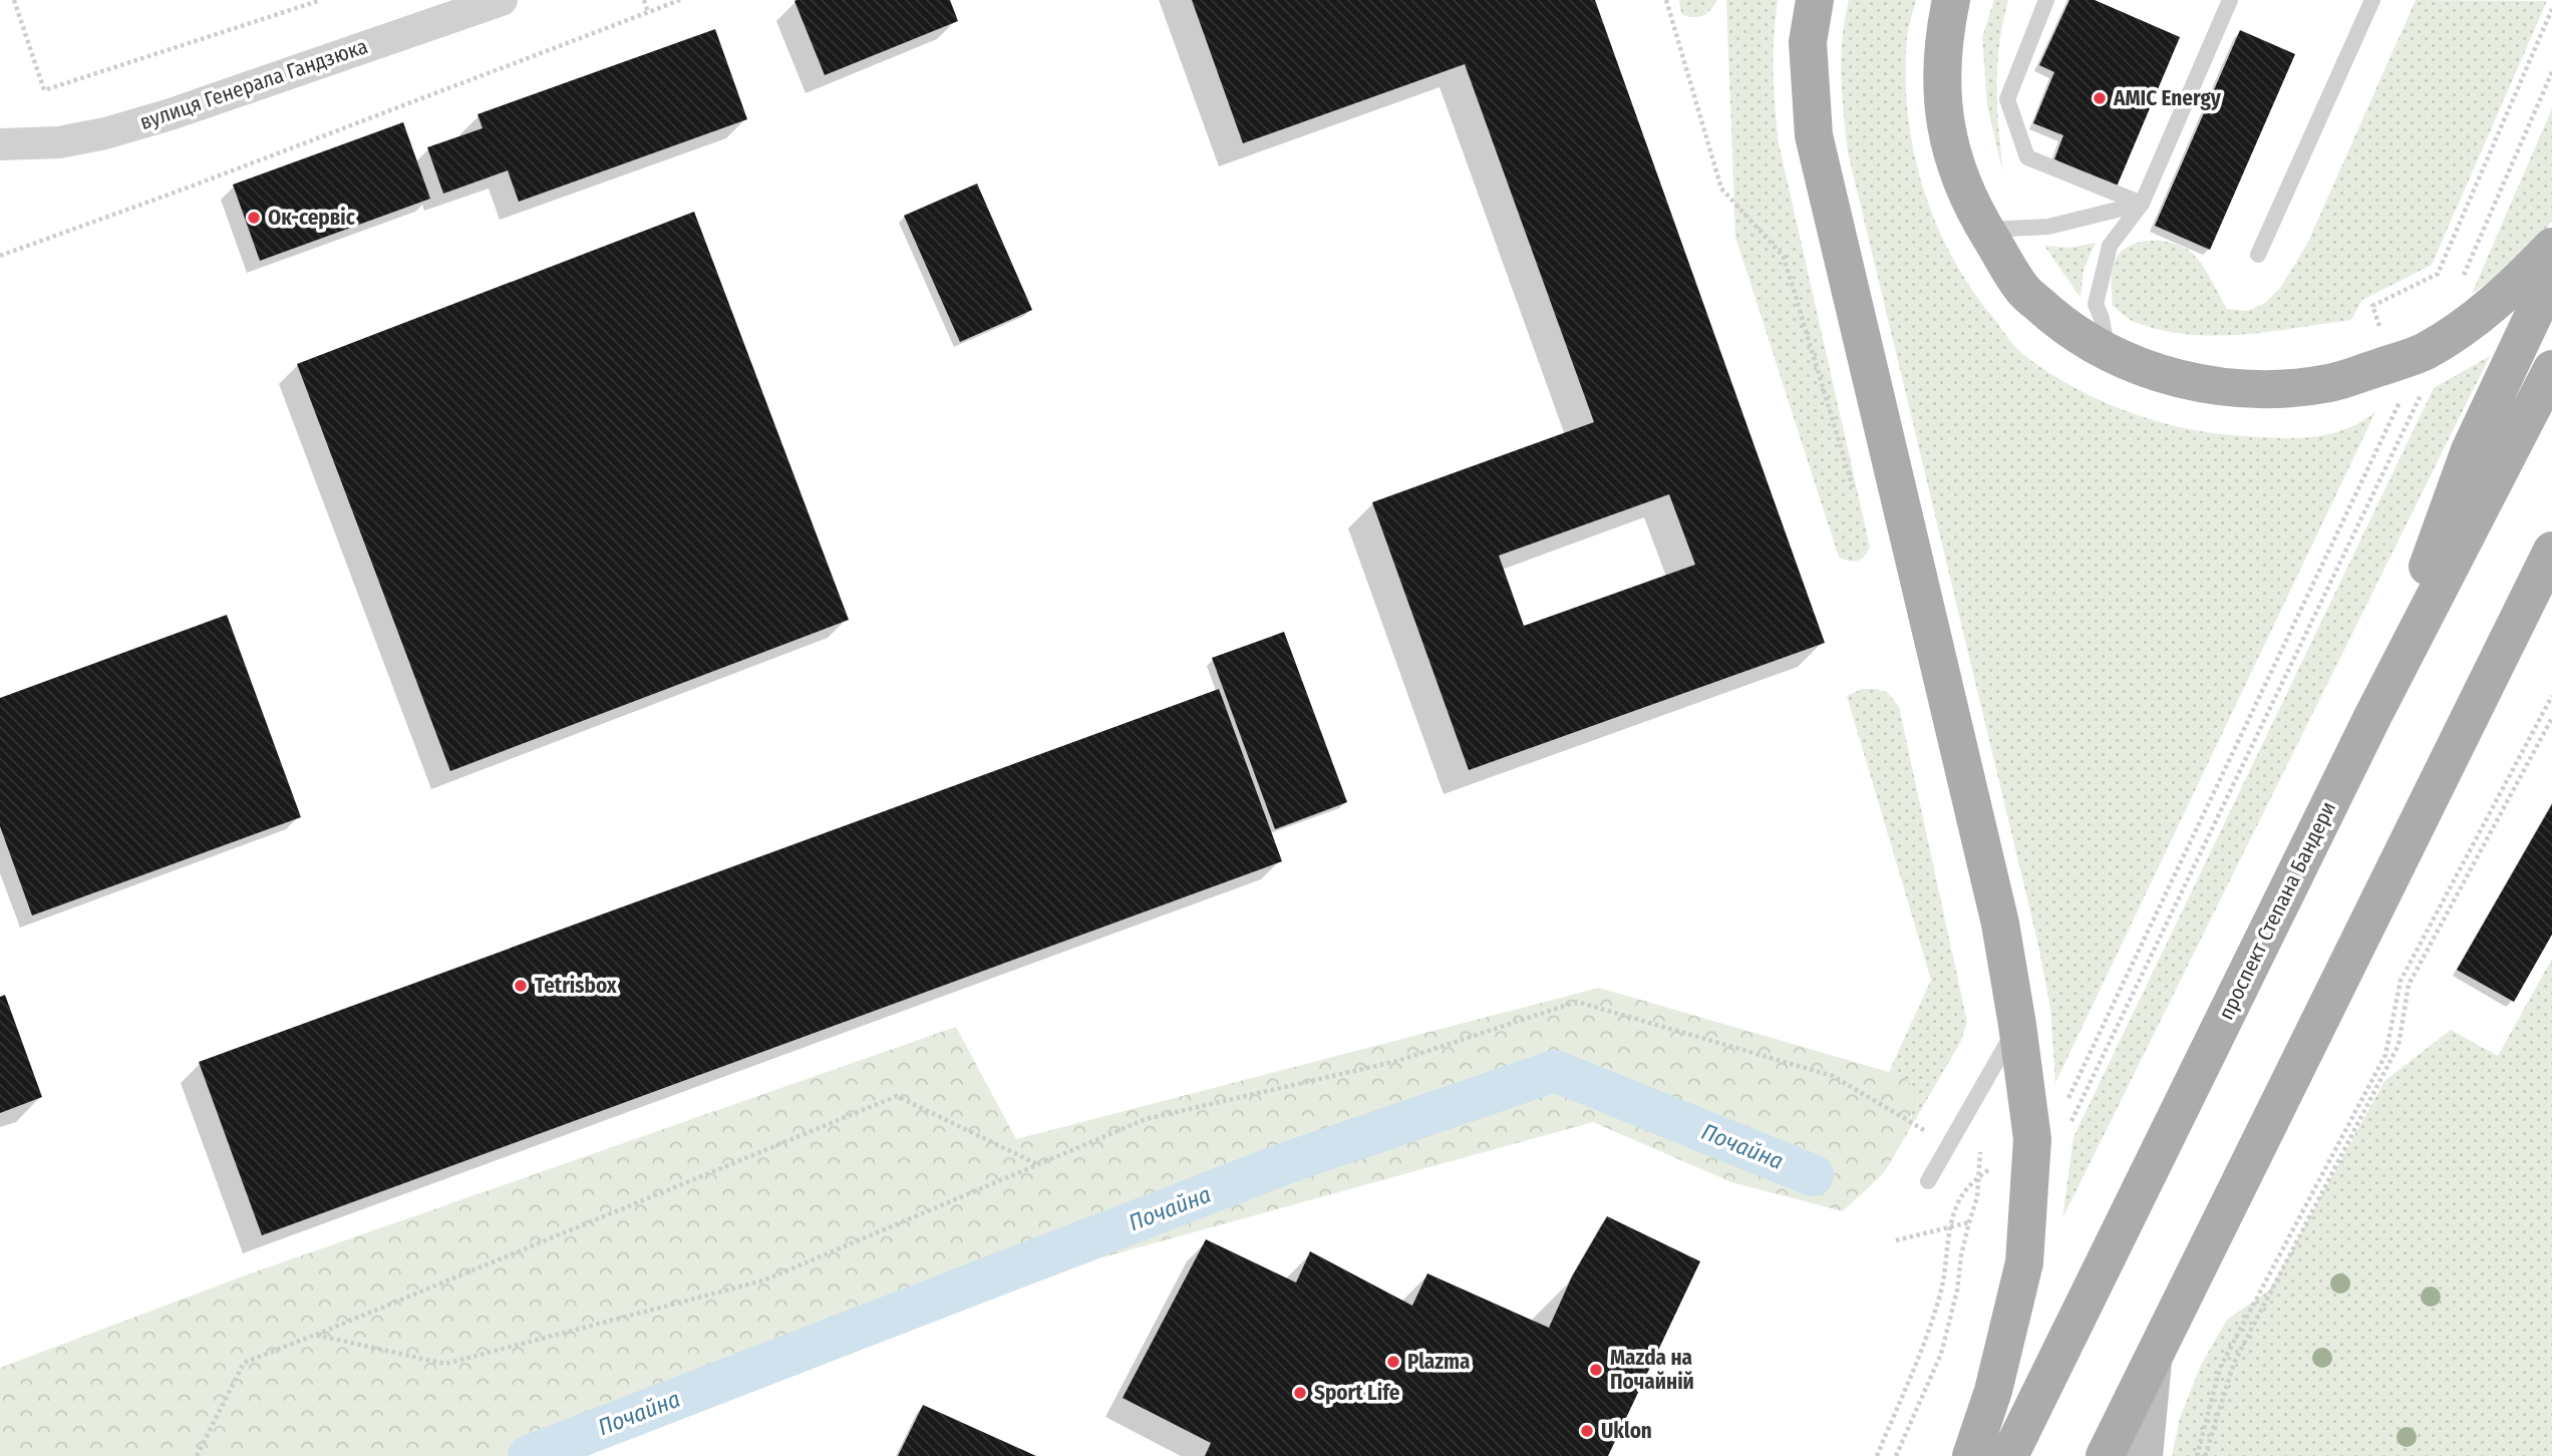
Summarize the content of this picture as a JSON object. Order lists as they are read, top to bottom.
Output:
{
  "streets": {
    "main road": ["проспект Степана Бандери"],
    "street": ["вулиця Генерала Гандзюка"]
  },
  "water": ["Почайна"],
  "places": [
    "AMIC Energy",
    "Ок-сервіс",
    "Tetrisbox",
    "Plazma",
    "Mazda на Почайній",
    "Sport Life",
    "Uklon"
  ]
}
